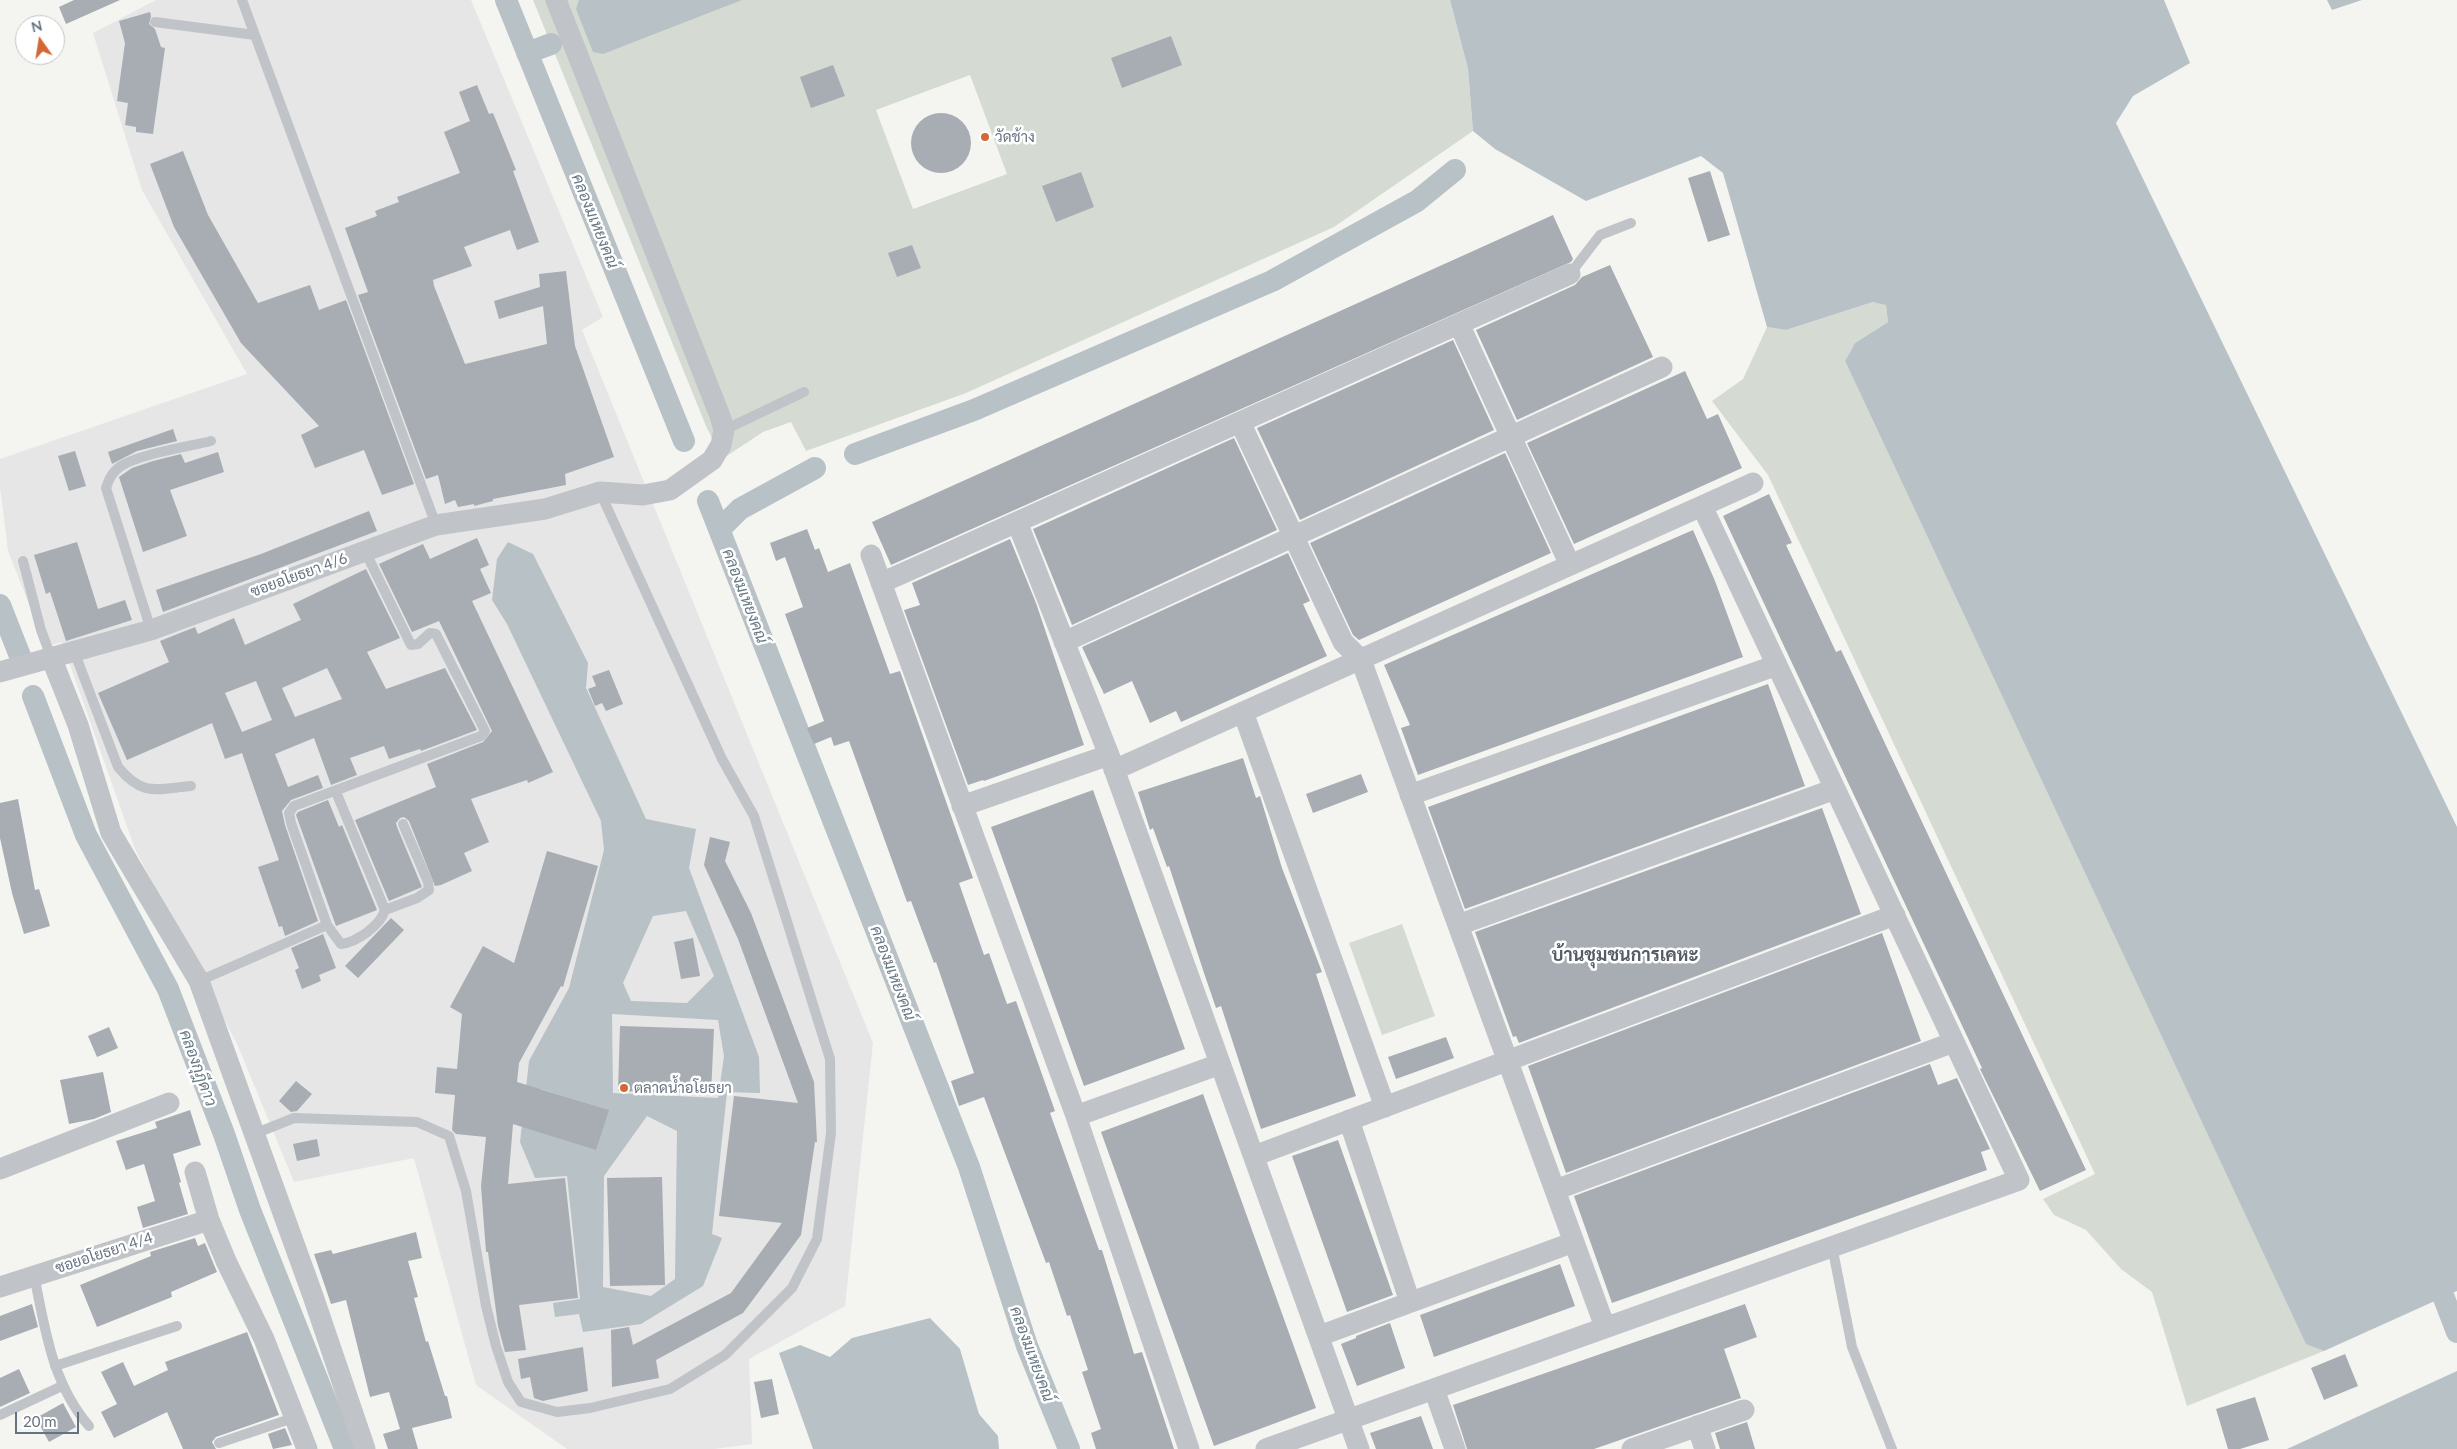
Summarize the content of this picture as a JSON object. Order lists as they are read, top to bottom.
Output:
{
  "streets": {
    "street": ["ซอยอโยธยา 4/6", "ซอยอโยธยา 4/4"]
  },
  "districts": ["บ้านชุมชนการเคหะ"],
  "water": ["คลองมเหยงคณ์", "คลองกุฎีดาว"],
  "places": ["วัดช้าง", "ตลาดน้ำอโยธยา"],
  "scale_bar": "20 m",
  "north": "top"
}
